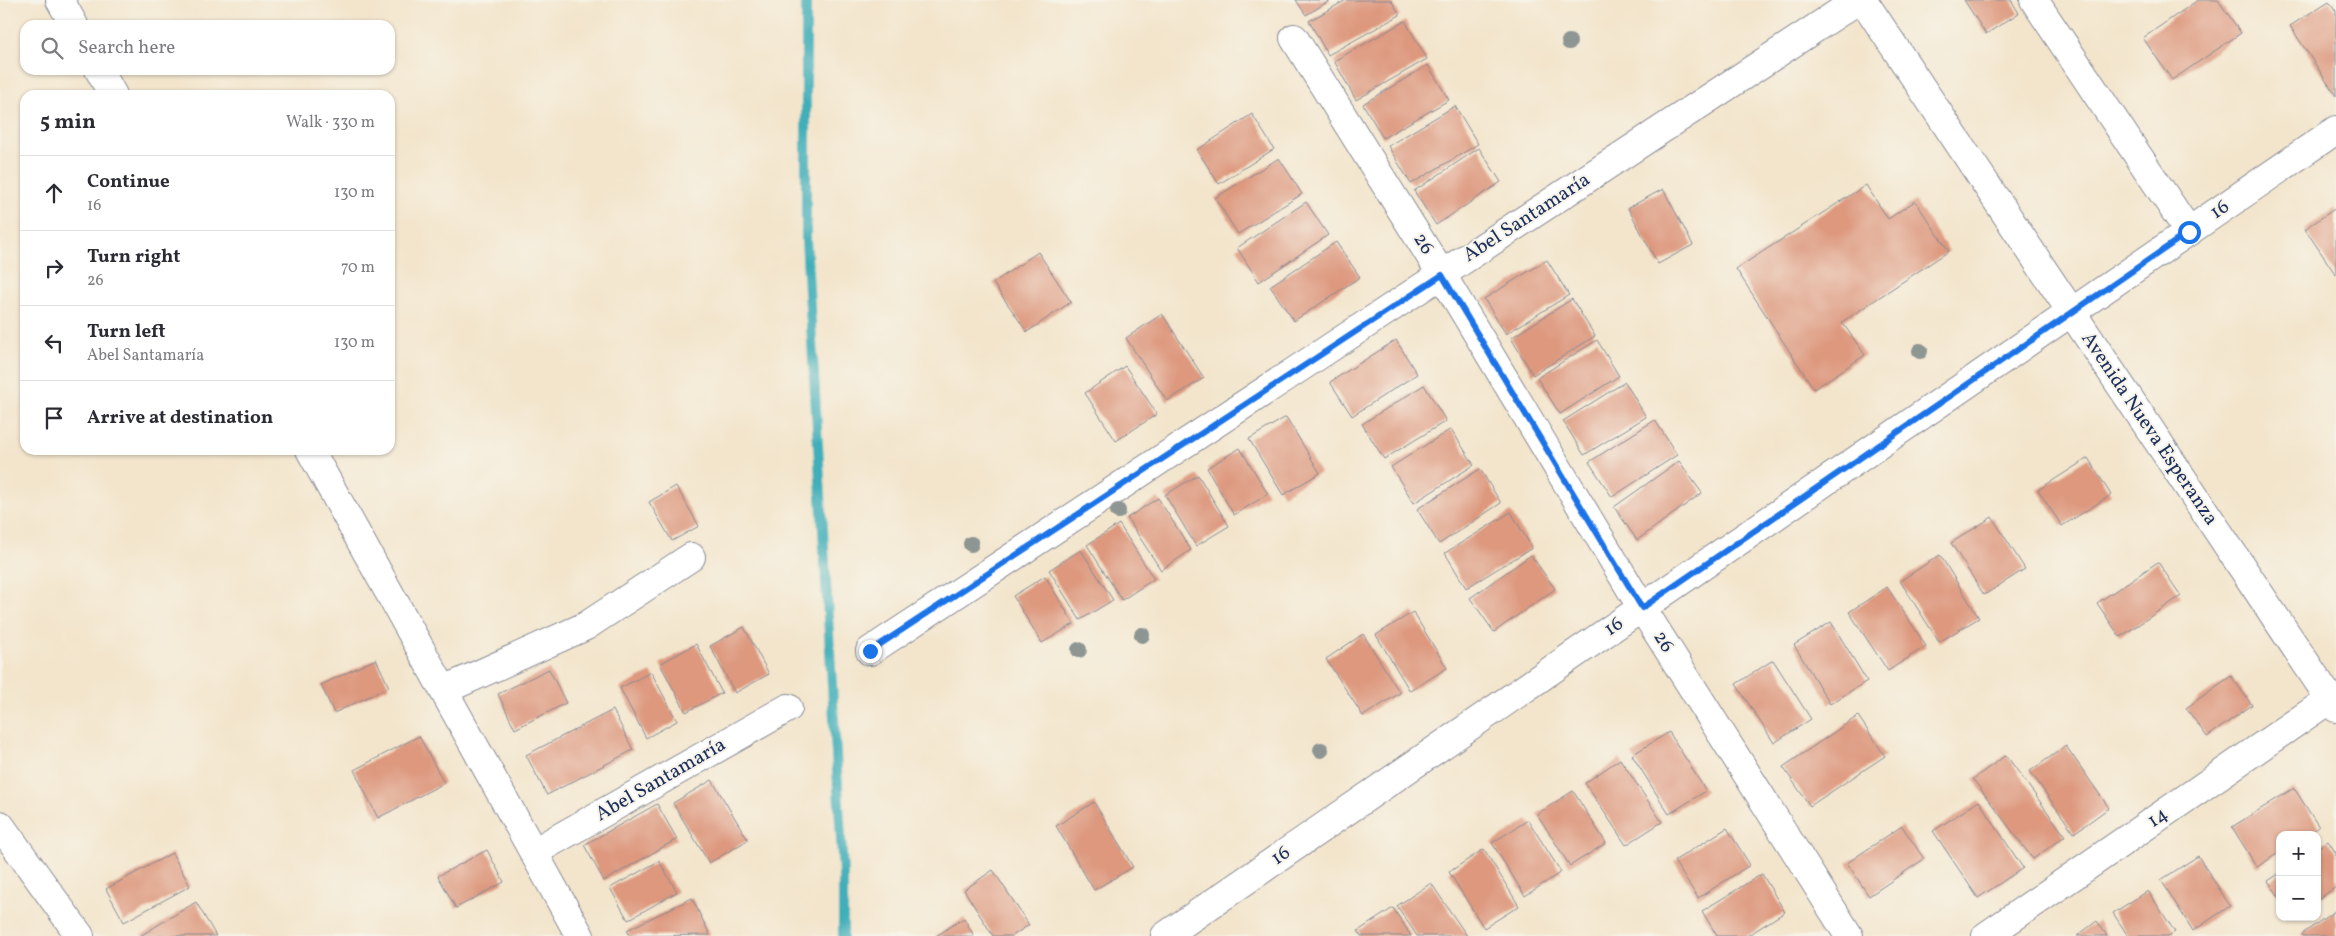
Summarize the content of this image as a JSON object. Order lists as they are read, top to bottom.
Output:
{
  "streets": {
    "street": [
      "16",
      "Abel Santamaría",
      "26",
      "Avenida Nueva Esperanza",
      "14"
    ]
  },
  "crossings": [
    ["16", "26"],
    ["16", "Avenida Nueva Esperanza"],
    ["Abel Santamaría", "26"],
    ["Avenida Nueva Esperanza", "14"]
  ],
  "page": {
    "search": "Search here",
    "heading": ["5 min", "Walk · 330 m"],
    "list": [
      ["Continue", "16", "130 m"],
      ["Turn right", "26", "70 m"],
      ["Turn left", "Abel Santamaría", "130 m"],
      "Arrive at destination"
    ],
    "map_buttons": ["+", "−"]
  }
}
